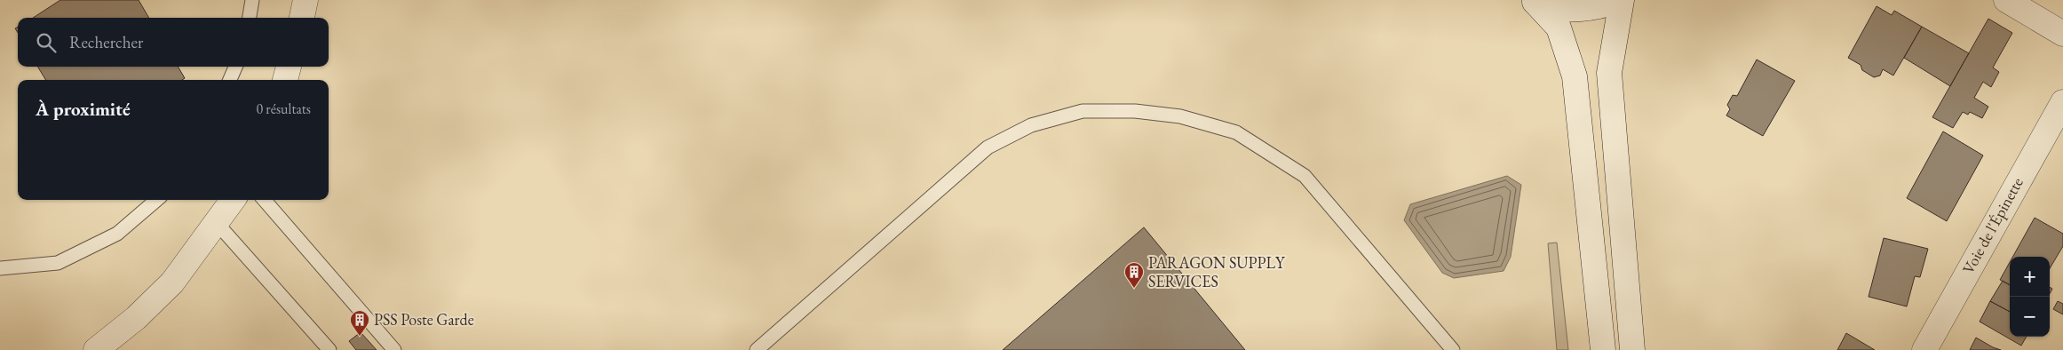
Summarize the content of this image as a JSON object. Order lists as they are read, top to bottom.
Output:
{
  "streets": {
    "main road": ["Voie de l'Épinette"]
  },
  "places": {
    "building": ["PARAGON SUPPLY SERVICES", "PSS Poste Garde"]
  },
  "page": {
    "search": "Rechercher",
    "heading": ["À proximité", "0 résultats"],
    "map_buttons": ["+", "−"]
  }
}
